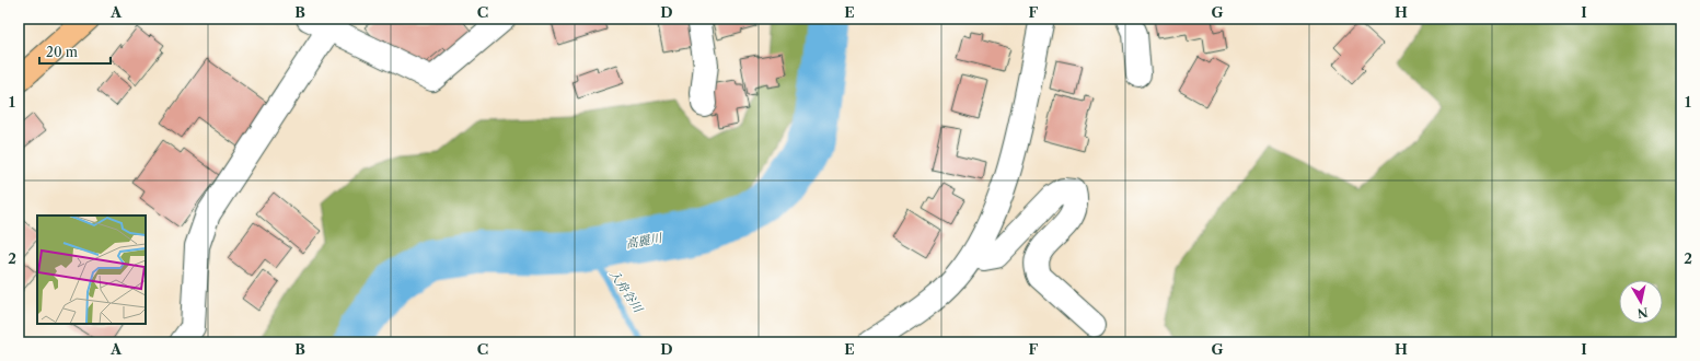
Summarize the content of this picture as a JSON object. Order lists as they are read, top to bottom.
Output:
{
  "water": ["高麗川", "入舟谷川"],
  "scale_bar": "20 m",
  "north": "bottom",
  "grid": {
    "columns": [
      "A",
      "B",
      "C",
      "D",
      "E",
      "F",
      "G",
      "H",
      "I"
    ],
    "rows": ["1", "2"]
  }
}
